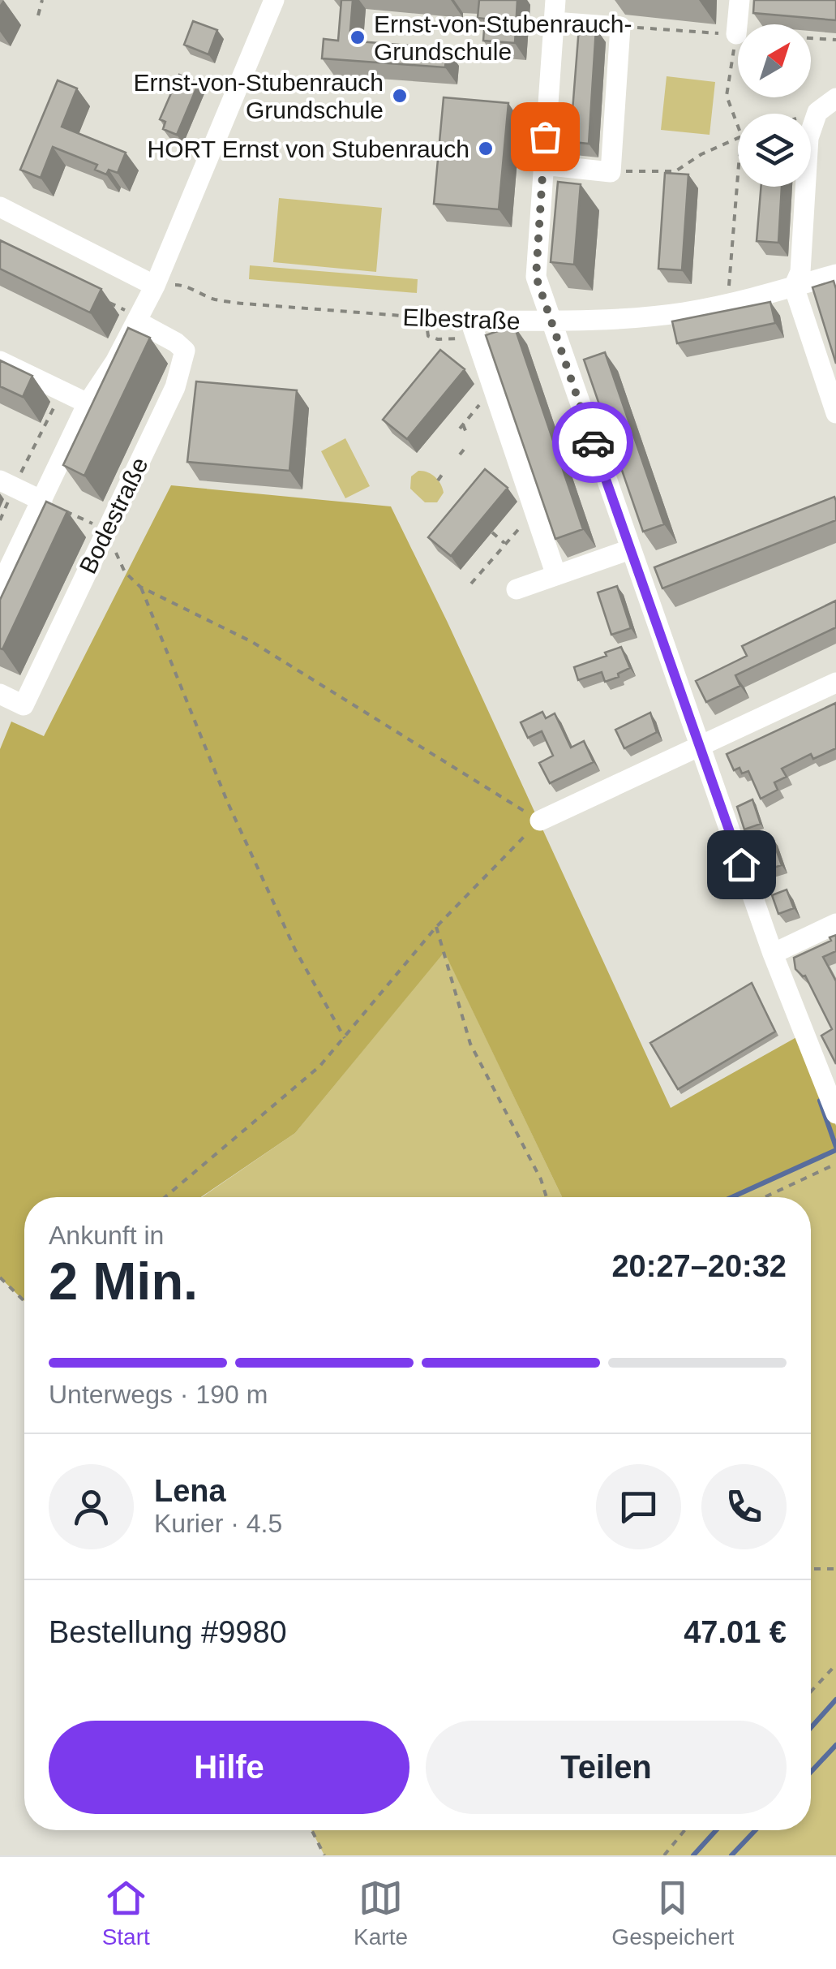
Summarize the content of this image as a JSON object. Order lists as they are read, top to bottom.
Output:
{
  "streets": {
    "street": ["Elbestraße", "Bodestraße"]
  },
  "places": ["Ernst-von-Stubenrauch- Grundschule", "Ernst-von-Stubenrauch Grundschule", "HORT Ernst von Stubenrauch"],
  "north": "top right",
  "page": {
    "heading": ["2 Min.", "Ankunft in", "20:27–20:32"],
    "panel": [
      "Lena",
      "Kurier · 4.5",
      "Bestellung #9980",
      "47.01 €"
    ],
    "bar": "Unterwegs · 190 m",
    "buttons": ["Hilfe", "Teilen"],
    "tabs": ["Start", "Karte", "Gespeichert"]
  }
}
